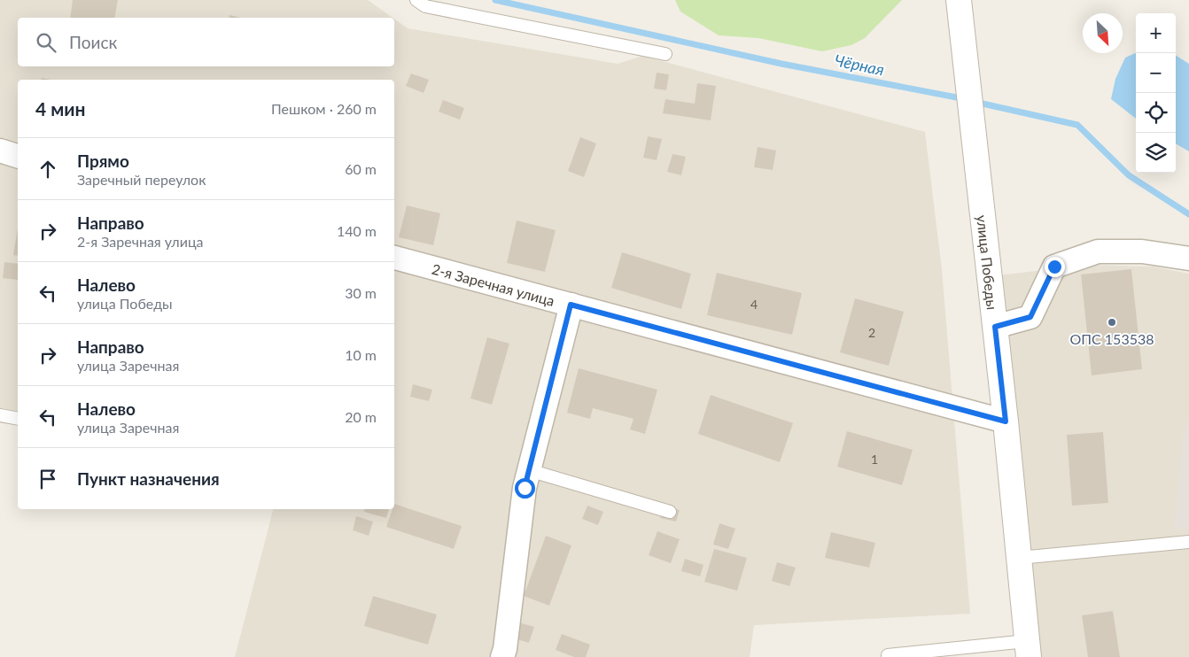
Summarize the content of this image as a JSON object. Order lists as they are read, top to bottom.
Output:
{
  "streets": {
    "street": ["улица Победы", "2-я Заречная улица"]
  },
  "crossings": [
    ["улица Победы", "2-я Заречная улица"]
  ],
  "water": ["Чёрная"],
  "places": ["ОПС 153538"],
  "house_numbers": ["4", "2", "1"],
  "north": "bottom right",
  "page": {
    "map_buttons": ["+", "−"],
    "search": "Поиск",
    "heading": ["4 мин", "Пешком · 260 m"],
    "list": [
      ["Прямо", "Заречный переулок", "60 m"],
      ["Направо", "2-я Заречная улица", "140 m"],
      ["Налево", "улица Победы", "30 m"],
      ["Направо", "улица Заречная", "10 m"],
      ["Налево", "улица Заречная", "20 m"],
      "Пункт назначения"
    ]
  }
}
